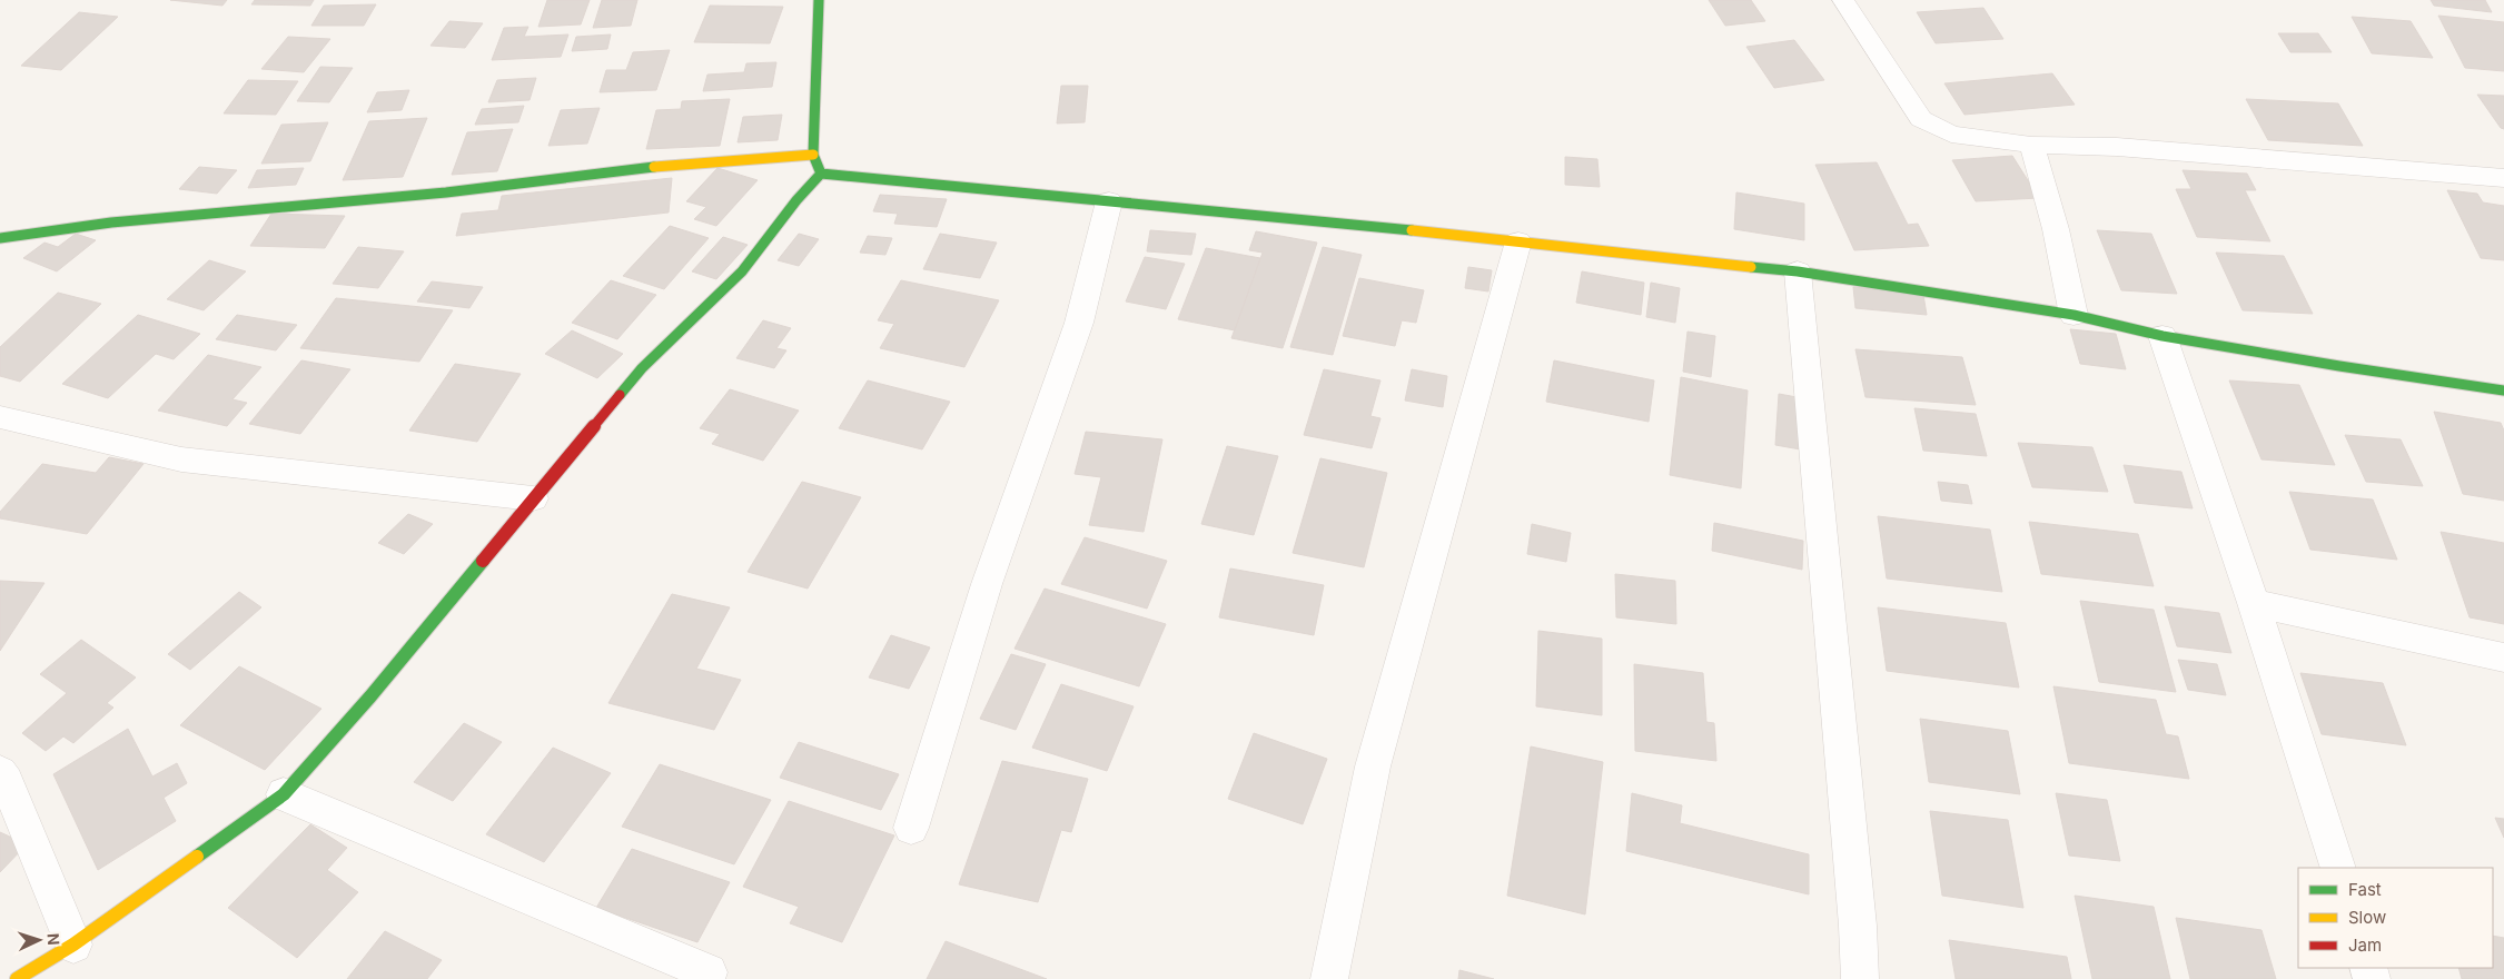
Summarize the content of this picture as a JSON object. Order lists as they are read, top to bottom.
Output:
{
  "legend": ["Fast", "Slow", "Jam"],
  "north": "right"
}
